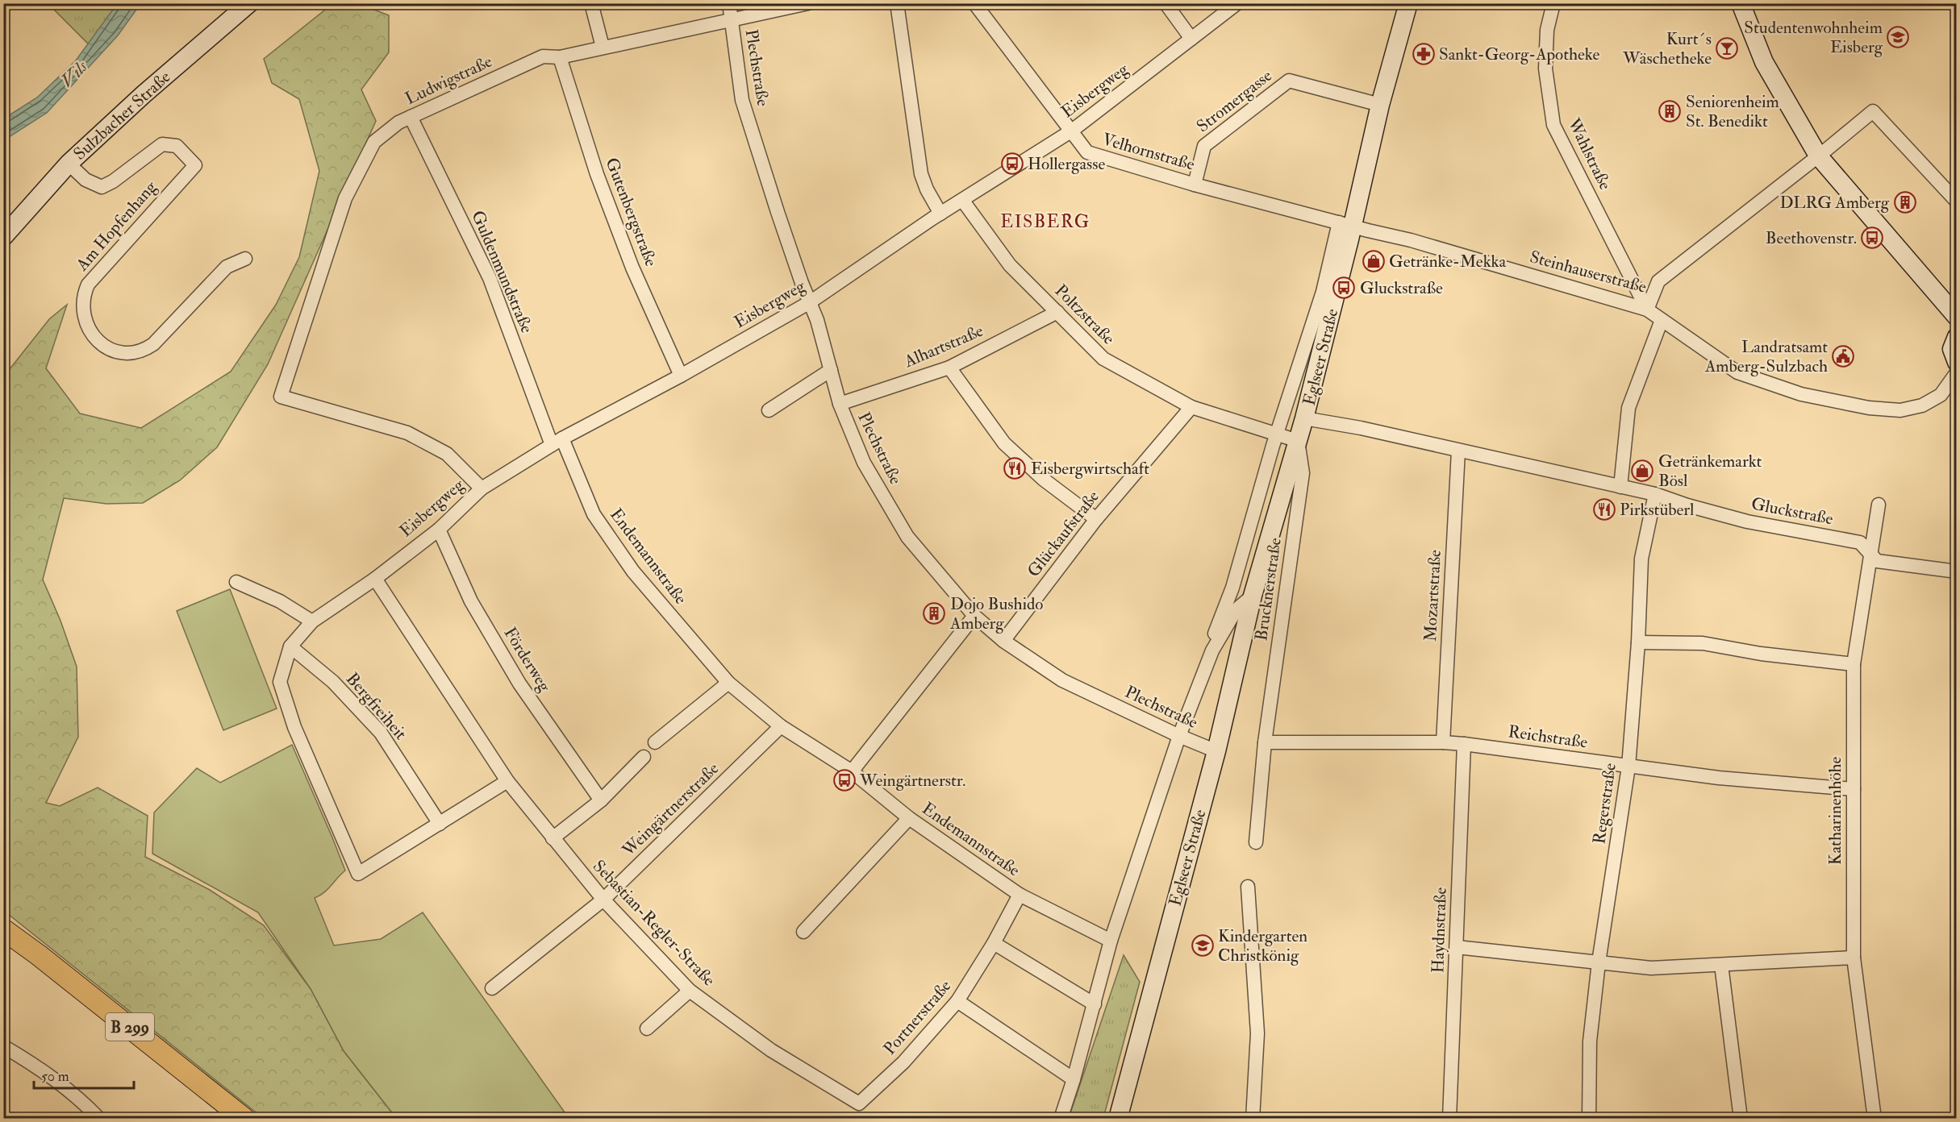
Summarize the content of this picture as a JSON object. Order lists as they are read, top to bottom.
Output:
{
  "streets": {
    "main road": ["B 299"],
    "street": [
      "Plechstraße",
      "Ludwigstraße",
      "Eisbergweg",
      "Stromergasse",
      "Sulzbacher Straße",
      "Velhornstraße",
      "Wahlstraße",
      "Gutenbergstraße",
      "Am Hopfenhang",
      "Guldenmundstraße",
      "Steinhauserstraße",
      "Poltzstraße",
      "Alhartstraße",
      "Eglseer Straße",
      "Gluckstraße",
      "Glückaufstraße",
      "Endemannstraße",
      "Brucknerstraße",
      "Mozartstraße",
      "Förderweg",
      "Bergfreiheit",
      "Reichstraße",
      "Regerstraße",
      "Weingärtnerstraße",
      "Katharinenhöhe",
      "Sebastian-Regler-Straße",
      "Haydnstraße",
      "Portnerstraße"
    ]
  },
  "crossings": [
    ["Plechstraße", "Ludwigstraße"],
    ["Plechstraße", "Eisbergweg"],
    ["Plechstraße", "Alhartstraße"],
    ["Plechstraße", "Eglseer Straße"],
    ["Plechstraße", "Glückaufstraße"],
    ["Ludwigstraße", "Eisbergweg"],
    ["Ludwigstraße", "Gutenbergstraße"],
    ["Ludwigstraße", "Guldenmundstraße"],
    ["Eisbergweg", "Velhornstraße"],
    ["Eisbergweg", "Gutenbergstraße"],
    ["Eisbergweg", "Guldenmundstraße"],
    ["Eisbergweg", "Poltzstraße"],
    ["Eisbergweg", "Endemannstraße"],
    ["Eisbergweg", "Förderweg"],
    ["Eisbergweg", "Bergfreiheit"],
    ["Eisbergweg", "Sebastian-Regler-Straße"],
    ["Stromergasse", "Velhornstraße"],
    ["Stromergasse", "Eglseer Straße"],
    ["Sulzbacher Straße", "Am Hopfenhang"],
    ["Velhornstraße", "Steinhauserstraße"],
    ["Velhornstraße", "Eglseer Straße"],
    ["Wahlstraße", "Steinhauserstraße"],
    ["Guldenmundstraße", "Endemannstraße"],
    ["Steinhauserstraße", "Eglseer Straße"],
    ["Poltzstraße", "Alhartstraße"],
    ["Poltzstraße", "Eglseer Straße"],
    ["Poltzstraße", "Glückaufstraße"],
    ["Poltzstraße", "Brucknerstraße"],
    ["Eglseer Straße", "Gluckstraße"],
    ["Eglseer Straße", "Endemannstraße"],
    ["Eglseer Straße", "Brucknerstraße"],
    ["Gluckstraße", "Mozartstraße"],
    ["Gluckstraße", "Regerstraße"],
    ["Gluckstraße", "Katharinenhöhe"],
    ["Endemannstraße", "Weingärtnerstraße"],
    ["Endemannstraße", "Portnerstraße"],
    ["Brucknerstraße", "Reichstraße"],
    ["Mozartstraße", "Reichstraße"],
    ["Reichstraße", "Regerstraße"],
    ["Reichstraße", "Katharinenhöhe"],
    ["Reichstraße", "Haydnstraße"],
    ["Weingärtnerstraße", "Sebastian-Regler-Straße"],
    ["Sebastian-Regler-Straße", "Portnerstraße"]
  ],
  "districts": ["EISBERG"],
  "water": ["Vils"],
  "places": {
    "school or university": ["Studentenwohnheim Eisberg", "Kindergarten Christkönig"],
    "bar": ["Kurt´s Wäschetheke"],
    "pharmacy": ["Sankt-Georg-Apotheke"],
    "building": ["Seniorenheim St. Benedikt", "DLRG Amberg", "Dojo Bushido Amberg"],
    "bus stop": [
      "Hollergasse",
      "Beethovenstr.",
      "Gluckstraße",
      "Weingärtnerstr."
    ],
    "shop": ["Getränke-Mekka", "Getränkemarkt Bösl"],
    "public building": ["Landratsamt Amberg-Sulzbach"],
    "restaurant": ["Eisbergwirtschaft", "Pirkstüberl"]
  },
  "scale_bar": "50 m"
}
